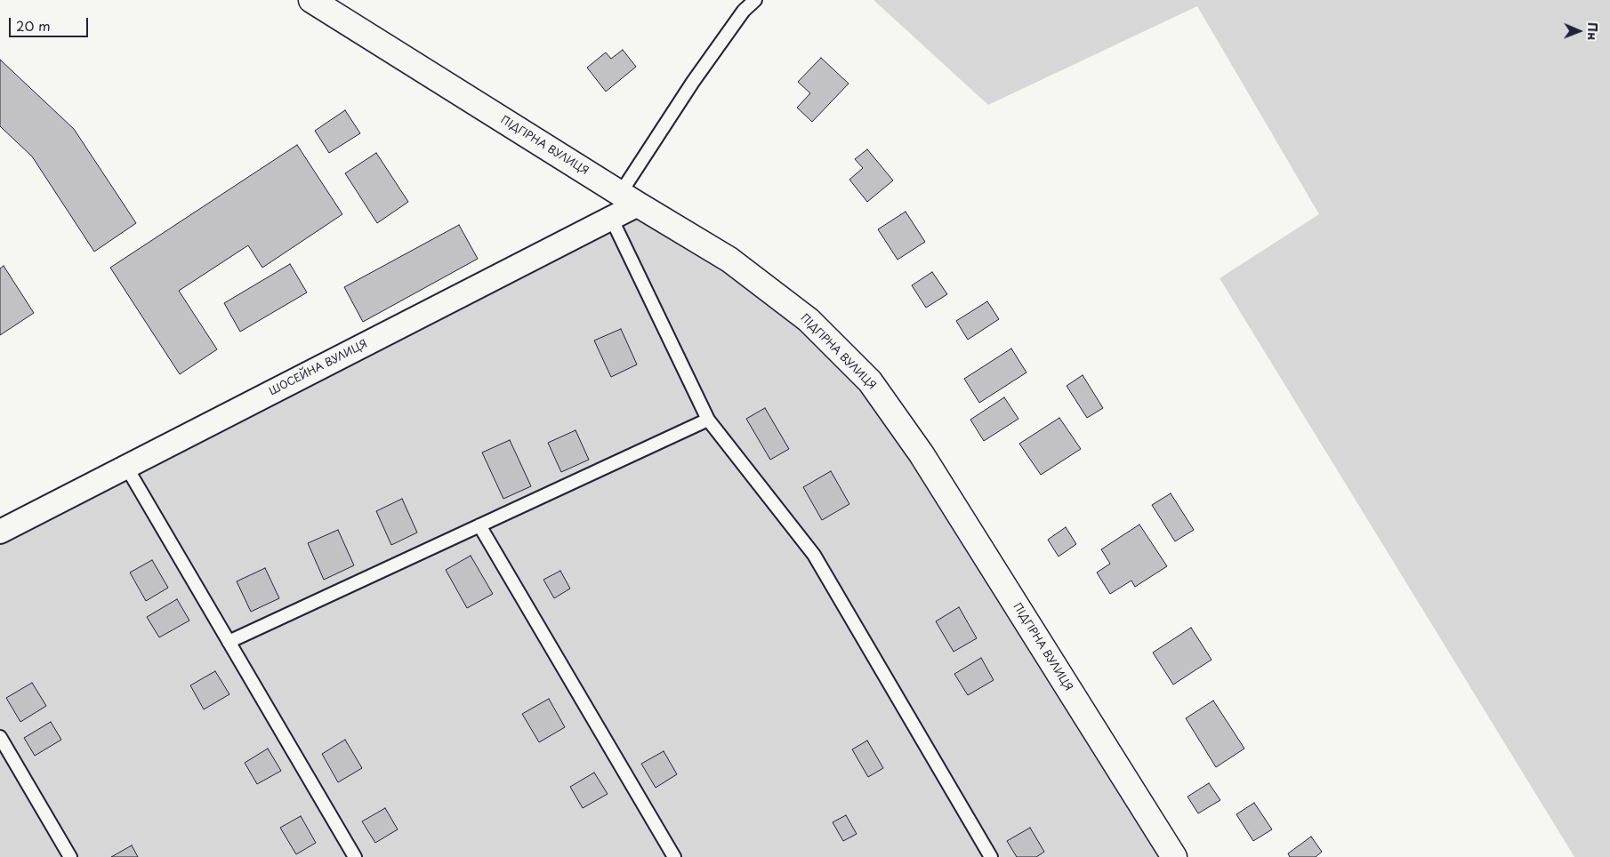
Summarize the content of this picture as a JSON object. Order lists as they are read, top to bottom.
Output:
{
  "streets": {
    "street": ["ПІДГІРНА ВУЛИЦЯ", "ШОСЕЙНА ВУЛИЦЯ"]
  },
  "crossings": [
    ["ПІДГІРНА ВУЛИЦЯ", "ШОСЕЙНА ВУЛИЦЯ"]
  ],
  "scale_bar": "20 m",
  "north": "right"
}
